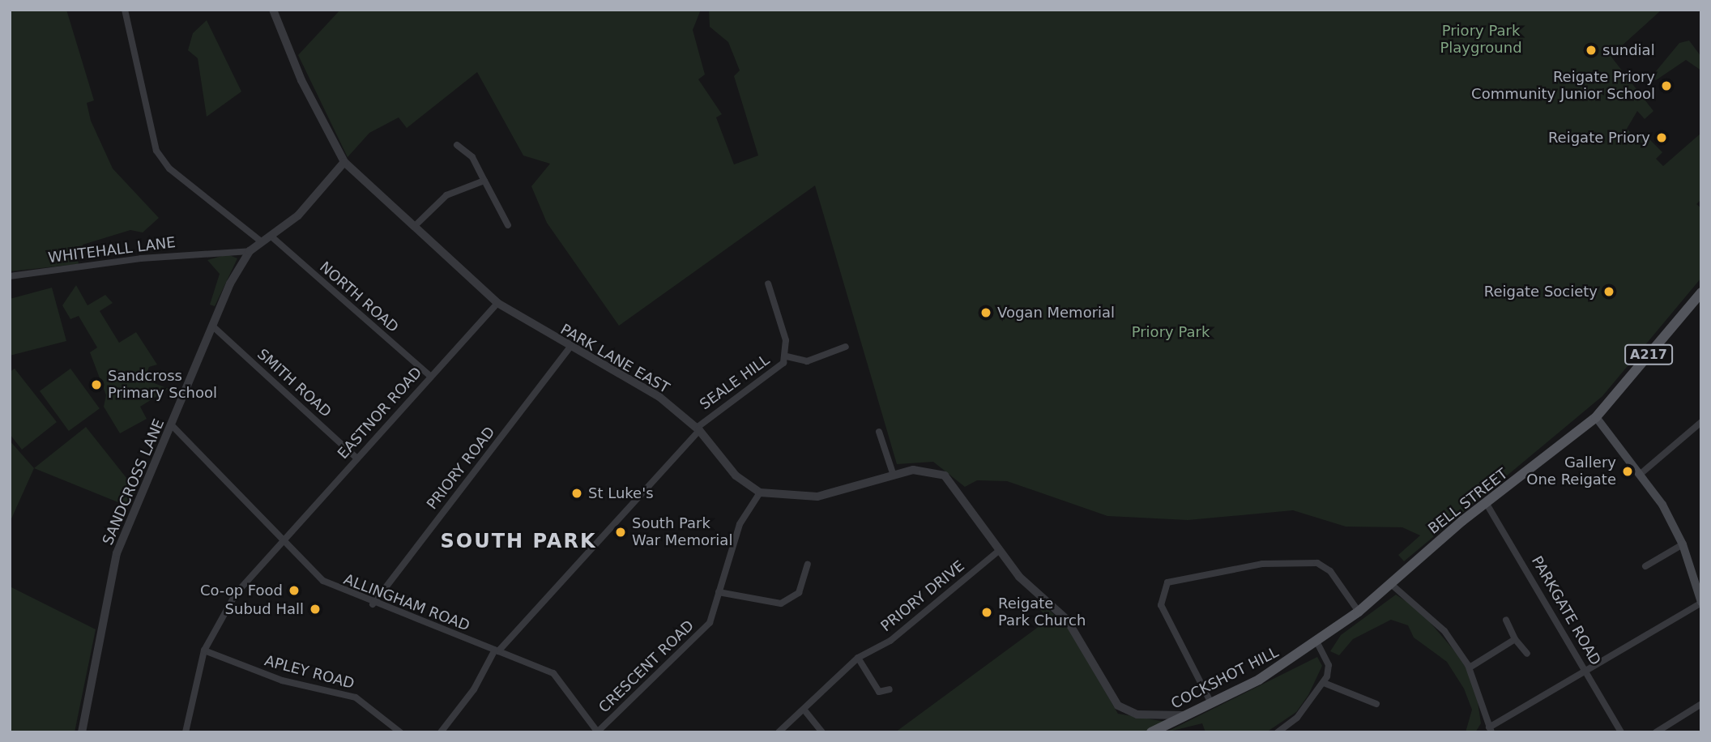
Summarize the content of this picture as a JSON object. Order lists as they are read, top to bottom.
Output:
{
  "streets": {
    "main road": ["A217", "BELL STREET", "COCKSHOT HILL"],
    "street": [
      "WHITEHALL LANE",
      "NORTH ROAD",
      "PARK LANE EAST",
      "SEALE HILL",
      "SMITH ROAD",
      "EASTNOR ROAD",
      "PRIORY ROAD",
      "SANDCROSS LANE",
      "PRIORY DRIVE",
      "ALLINGHAM ROAD",
      "PARKGATE ROAD",
      "CRESCENT ROAD",
      "APLEY ROAD"
    ]
  },
  "crossings": [
    ["WHITEHALL LANE", "SANDCROSS LANE"],
    ["NORTH ROAD", "EASTNOR ROAD"],
    ["NORTH ROAD", "SANDCROSS LANE"],
    ["PARK LANE EAST", "SEALE HILL"],
    ["PARK LANE EAST", "EASTNOR ROAD"],
    ["PARK LANE EAST", "PRIORY ROAD"],
    ["PARK LANE EAST", "SANDCROSS LANE"],
    ["PARK LANE EAST", "CRESCENT ROAD"],
    ["SEALE HILL", "ALLINGHAM ROAD"],
    ["SMITH ROAD", "EASTNOR ROAD"],
    ["SMITH ROAD", "SANDCROSS LANE"],
    ["EASTNOR ROAD", "ALLINGHAM ROAD"],
    ["EASTNOR ROAD", "APLEY ROAD"],
    ["PRIORY ROAD", "ALLINGHAM ROAD"],
    ["SANDCROSS LANE", "ALLINGHAM ROAD"],
    ["BELL STREET", "PARKGATE ROAD"],
    ["BELL STREET", "COCKSHOT HILL"],
    ["ALLINGHAM ROAD", "CRESCENT ROAD"]
  ],
  "districts": ["SOUTH PARK"],
  "parks": ["Priory Park Playground", "Priory Park"],
  "places": [
    "sundial",
    "Reigate Priory Community Junior School",
    "Reigate Priory",
    "Reigate Society",
    "Vogan Memorial",
    "Sandcross Primary School",
    "Gallery One Reigate",
    "St Luke's",
    "South Park War Memorial",
    "Co-op Food",
    "Subud Hall",
    "Reigate Park Church"
  ]
}
